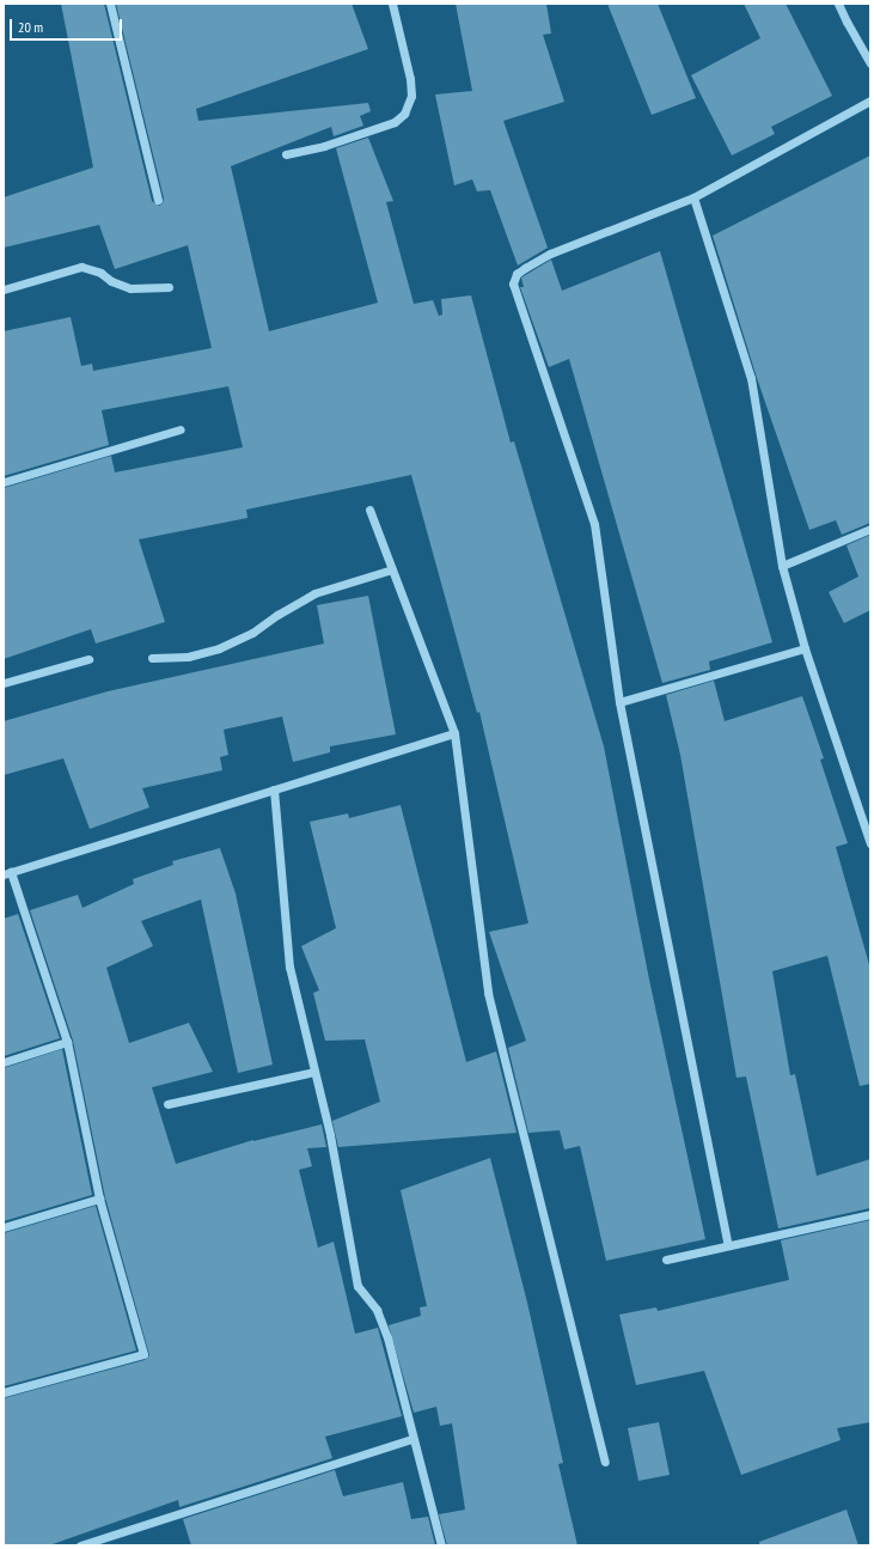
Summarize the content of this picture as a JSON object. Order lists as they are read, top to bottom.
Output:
{
  "scale_bar": "20 m"
}
